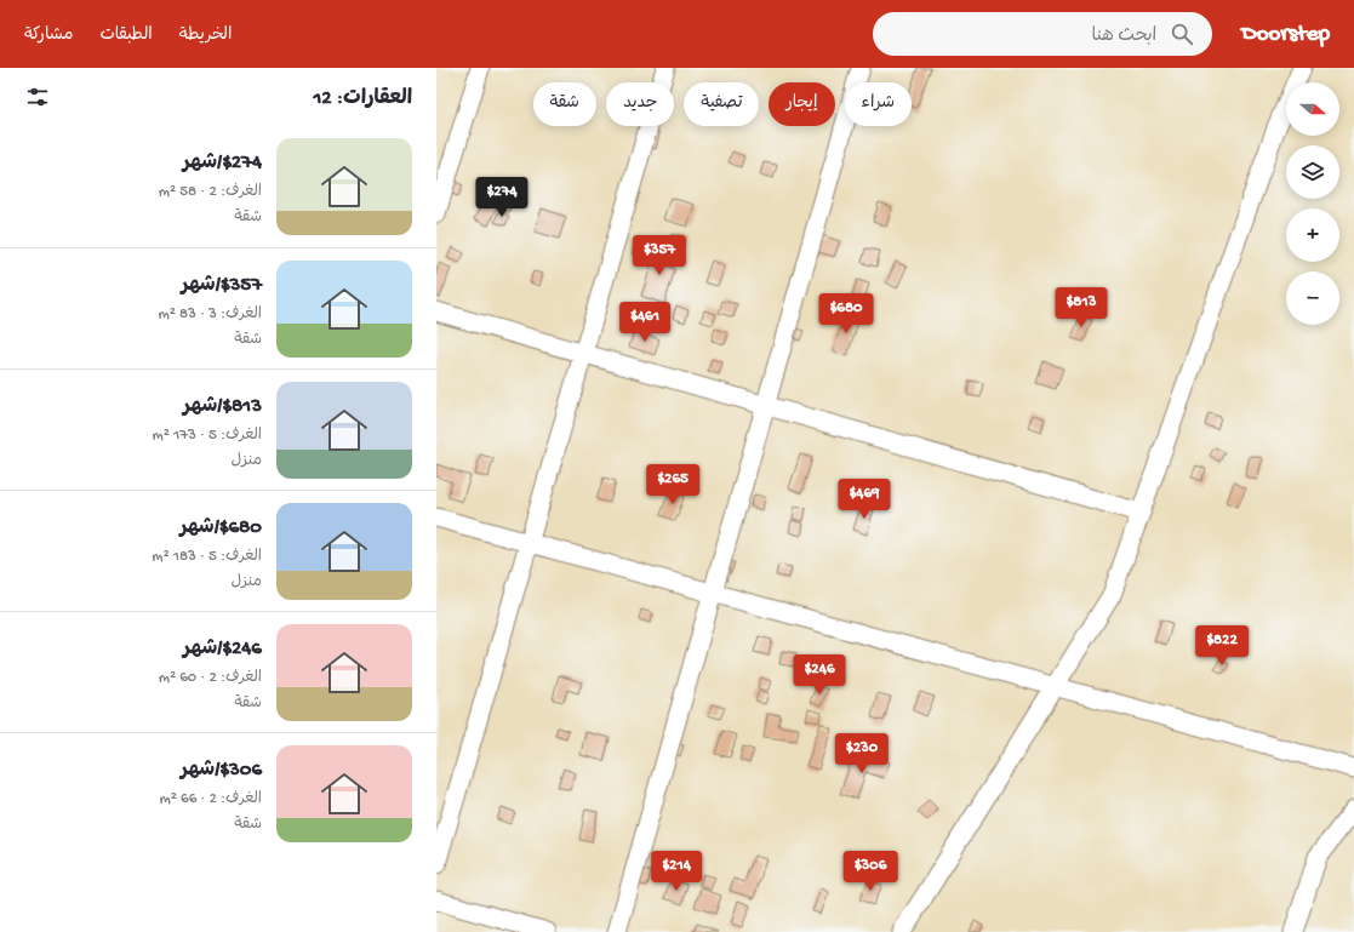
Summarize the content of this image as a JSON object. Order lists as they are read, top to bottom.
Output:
{
  "north": "right",
  "page": {
    "header": "Doorstep",
    "search": "ابحث هنا",
    "nav": ["الخريطة", "الطبقات", "مشاركة"],
    "heading": "العقارات: 12",
    "map_buttons": ["+", "−"],
    "chip": [
      "شراء",
      "إيجار",
      "تصفية",
      "جديد",
      "شقة"
    ],
    "list": [
      {
        "name": "$274/شهر",
        "note": "الغرف: 2 · 58 m² · شقة"
      },
      {
        "name": "$357/شهر",
        "note": "الغرف: 3 · 83 m² · شقة"
      },
      {
        "name": "$813/شهر",
        "note": "الغرف: 5 · 173 m² · منزل"
      },
      {
        "name": "$680/شهر",
        "note": "الغرف: 5 · 183 m² · منزل"
      },
      {
        "name": "$246/شهر",
        "note": "الغرف: 2 · 60 m² · شقة"
      },
      {
        "name": "$306/شهر",
        "note": "الغرف: 2 · 66 m² · شقة"
      }
    ],
    "price": [
      "$274",
      "$357",
      "$813",
      "$680",
      "$461",
      "$265",
      "$469",
      "$822",
      "$246",
      "$230",
      "$214",
      "$306"
    ]
  }
}
